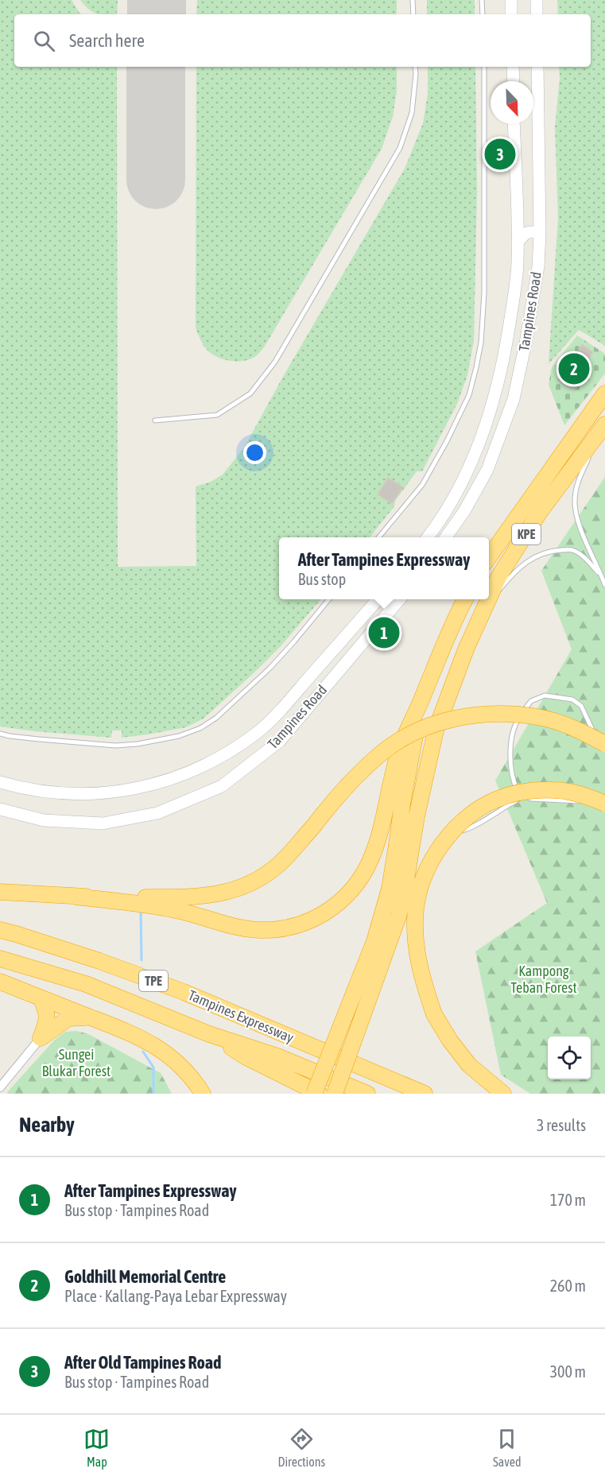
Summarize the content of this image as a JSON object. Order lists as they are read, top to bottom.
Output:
{
  "streets": {
    "highway": ["KPE", "TPE", "Tampines Expressway"],
    "main road": ["Tampines Road"]
  },
  "parks": ["Kampong Teban Forest", "Sungei Blukar Forest"],
  "north": "bottom right",
  "page": {
    "search": "Search here",
    "pins": ["3", "2", "1"],
    "popup": ["After Tampines Expressway", "Bus stop"],
    "heading": ["Nearby", "3 results"],
    "list": [
      {
        "mark": "1",
        "name": "After Tampines Expressway",
        "note": "Bus stop · Tampines Road",
        "value": "170 m"
      },
      {
        "mark": "2",
        "name": "Goldhill Memorial Centre",
        "note": "Place · Kallang-Paya Lebar Expressway",
        "value": "260 m"
      },
      {
        "mark": "3",
        "name": "After Old Tampines Road",
        "note": "Bus stop · Tampines Road",
        "value": "300 m"
      }
    ],
    "nav": ["Map", "Directions", "Saved"]
  }
}
